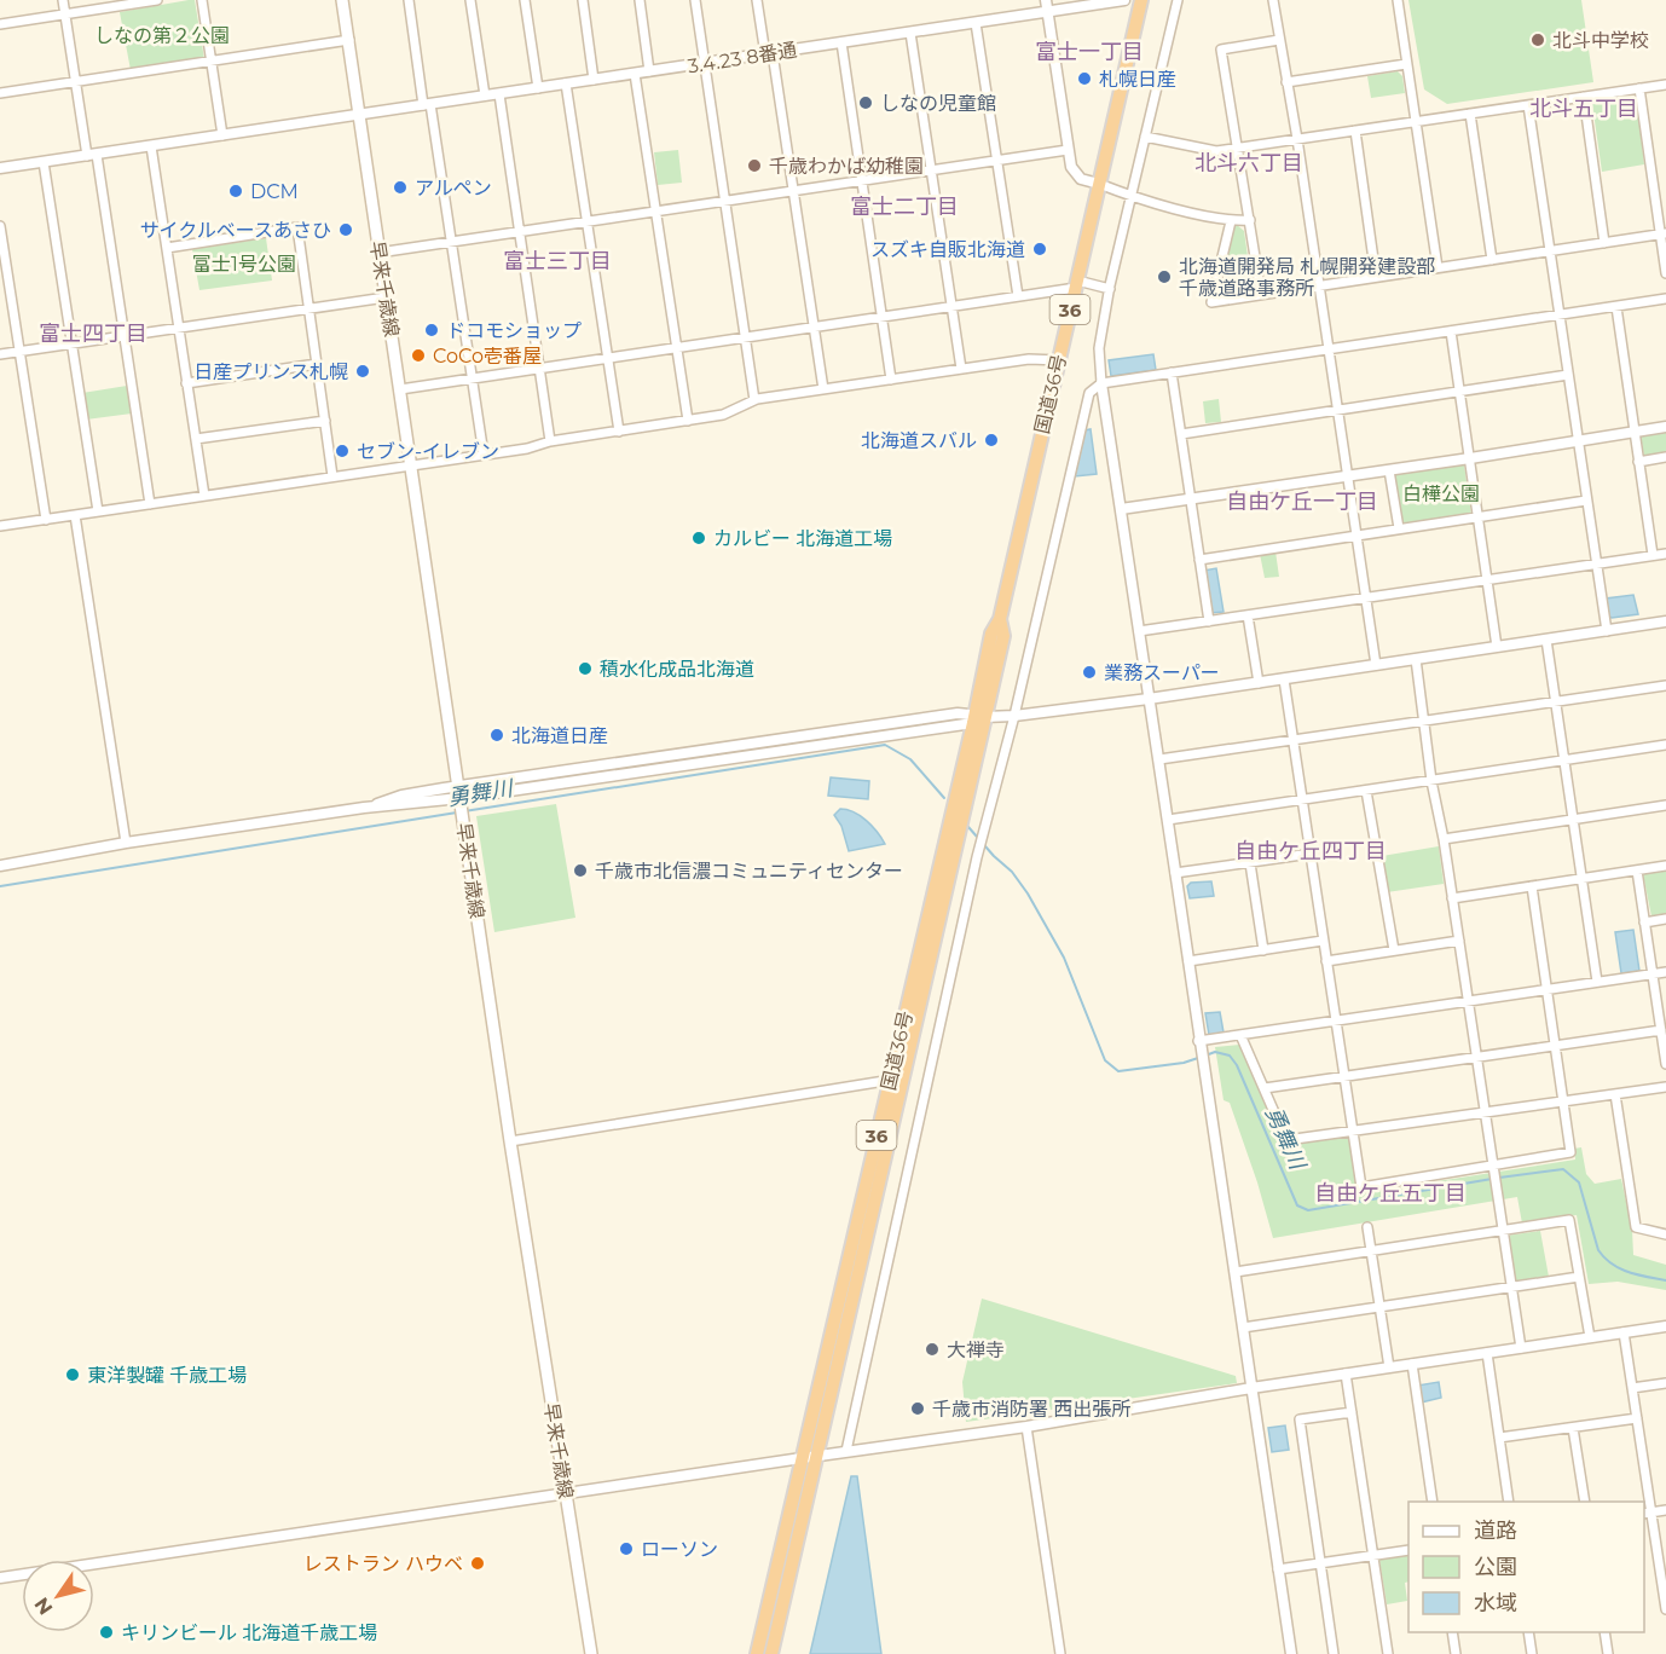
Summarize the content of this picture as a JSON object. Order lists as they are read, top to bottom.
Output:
{
  "streets": {
    "highway": ["36", "国道36号"],
    "main road": ["早来千歳線"],
    "street": ["3.4.23 8番通"]
  },
  "crossings": [
    ["3.4.23 8番通", "早来千歳線"]
  ],
  "districts": [
    "富士一丁目",
    "北斗五丁目",
    "北斗六丁目",
    "富士二丁目",
    "富士三丁目",
    "富士四丁目",
    "自由ケ丘一丁目",
    "自由ケ丘四丁目",
    "自由ケ丘五丁目"
  ],
  "water": ["勇舞川"],
  "parks": ["しなの第２公園", "富士1号公園", "白樺公園"],
  "places": [
    "北斗中学校",
    "札幌日産",
    "しなの児童館",
    "千歳わかば幼稚園",
    "アルペン",
    "DCM",
    "サイクルベースあさひ",
    "スズキ自販北海道",
    "北海道開発局 札幌開発建設部 千歳道路事務所",
    "ドコモショップ",
    "CoCo壱番屋",
    "日産プリンス札幌",
    "北海道スバル",
    "セブン-イレブン",
    "カルビー 北海道工場",
    "積水化成品北海道",
    "業務スーパー",
    "北海道日産",
    "千歳市北信濃コミュニティセンター",
    "大禅寺",
    "東洋製罐 千歳工場",
    "千歳市消防署 西出張所",
    "ローソン",
    "レストラン ハウベ",
    "キリンビール 北海道千歳工場"
  ],
  "legend": ["道路", "公園", "水域"],
  "north": "bottom left"
}
